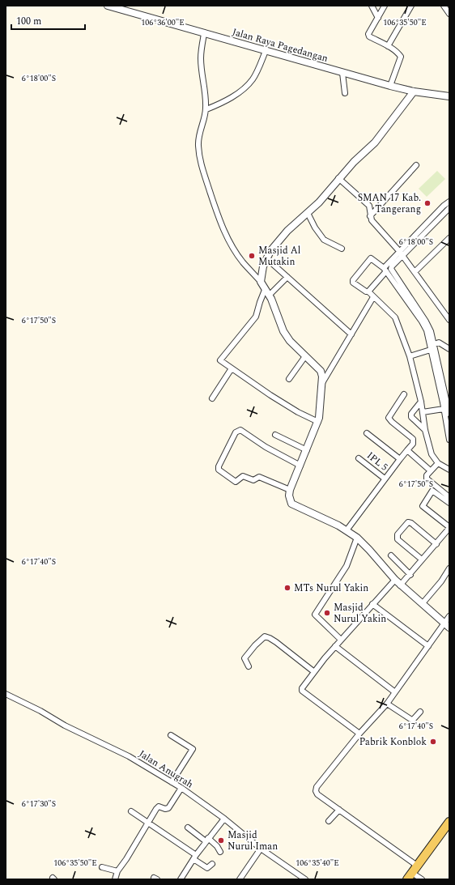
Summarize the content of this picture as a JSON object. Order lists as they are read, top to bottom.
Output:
{
  "streets": {
    "street": ["Jalan Raya Pagedangan", "IPL 5", "Jalan Anugrah"]
  },
  "places": [
    "SMAN 17 Kab. Tangerang",
    "Masjid Al Mutakin",
    "MTs Nurul Yakin",
    "Masjid Nurul Yakin",
    "Pabrik Konblok",
    "Masjid Nurul Iman"
  ],
  "scale_bar": "100 m",
  "coordinates": [
    "106°36'00\"E",
    "106°35'50\"E",
    "6°18'00\"S",
    "6°17'50\"S",
    "6°17'40\"S",
    "6°17'30\"S",
    "106°35'40\"E"
  ]
}
